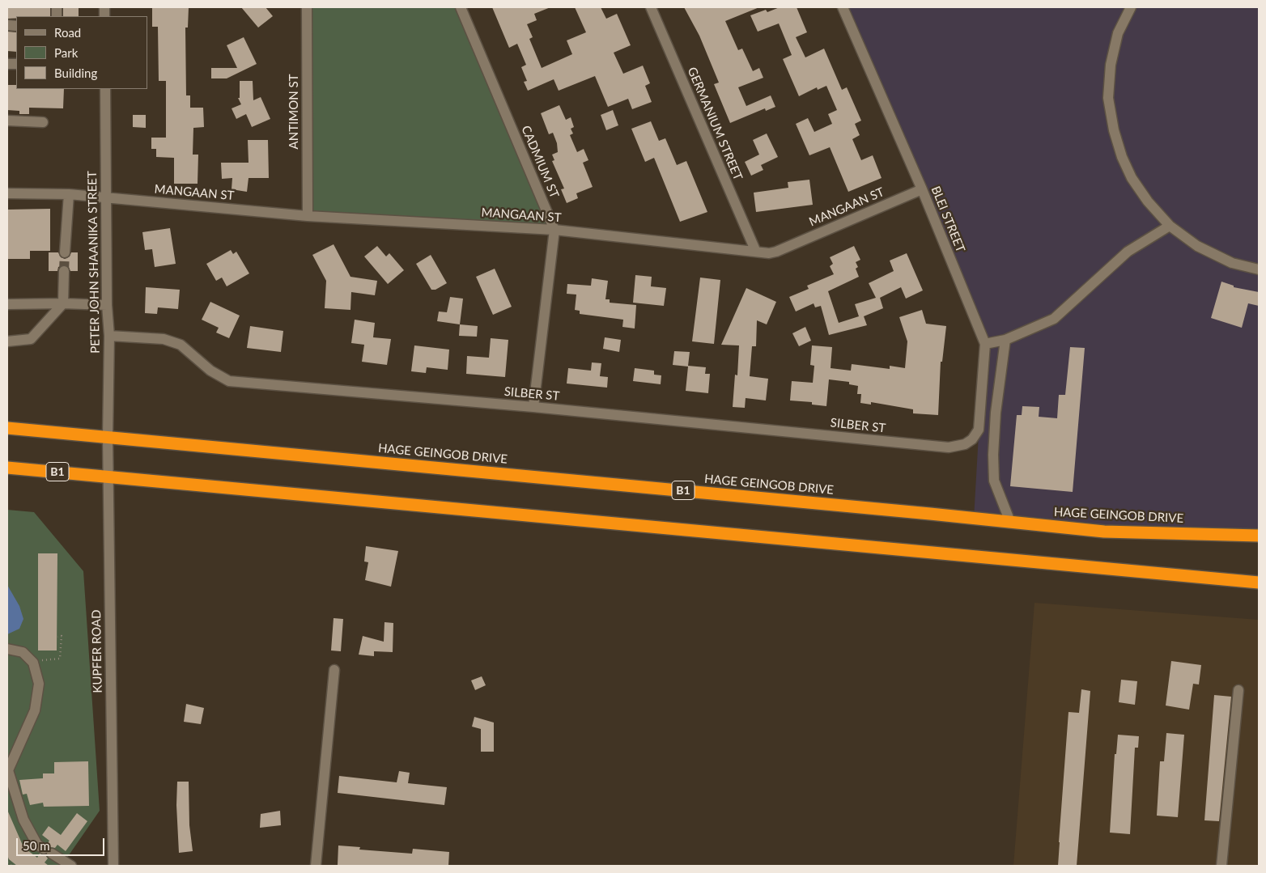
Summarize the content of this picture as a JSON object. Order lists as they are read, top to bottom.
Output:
{
  "streets": {
    "highway": ["HAGE GEINGOB DRIVE", "B1"],
    "street": [
      "ANTIMON ST",
      "GERMANIUM STREET",
      "CADMIUM ST",
      "MANGAAN ST",
      "BLEI STREET",
      "PETER JOHN SHAANIKA STREET",
      "SILBER ST",
      "KUPFER ROAD"
    ]
  },
  "crossings": [
    ["ANTIMON ST", "MANGAAN ST"],
    ["GERMANIUM STREET", "MANGAAN ST"],
    ["CADMIUM ST", "MANGAAN ST"],
    ["CADMIUM ST", "SILBER ST"],
    ["MANGAAN ST", "BLEI STREET"],
    ["MANGAAN ST", "PETER JOHN SHAANIKA STREET"],
    ["BLEI STREET", "SILBER ST"],
    ["PETER JOHN SHAANIKA STREET", "SILBER ST"],
    ["PETER JOHN SHAANIKA STREET", "HAGE GEINGOB DRIVE"],
    ["PETER JOHN SHAANIKA STREET", "B1"],
    ["PETER JOHN SHAANIKA STREET", "KUPFER ROAD"],
    ["HAGE GEINGOB DRIVE", "B1"],
    ["HAGE GEINGOB DRIVE", "KUPFER ROAD"],
    ["B1", "KUPFER ROAD"]
  ],
  "legend": ["Road", "Park", "Building"],
  "scale_bar": "50 m"
}
